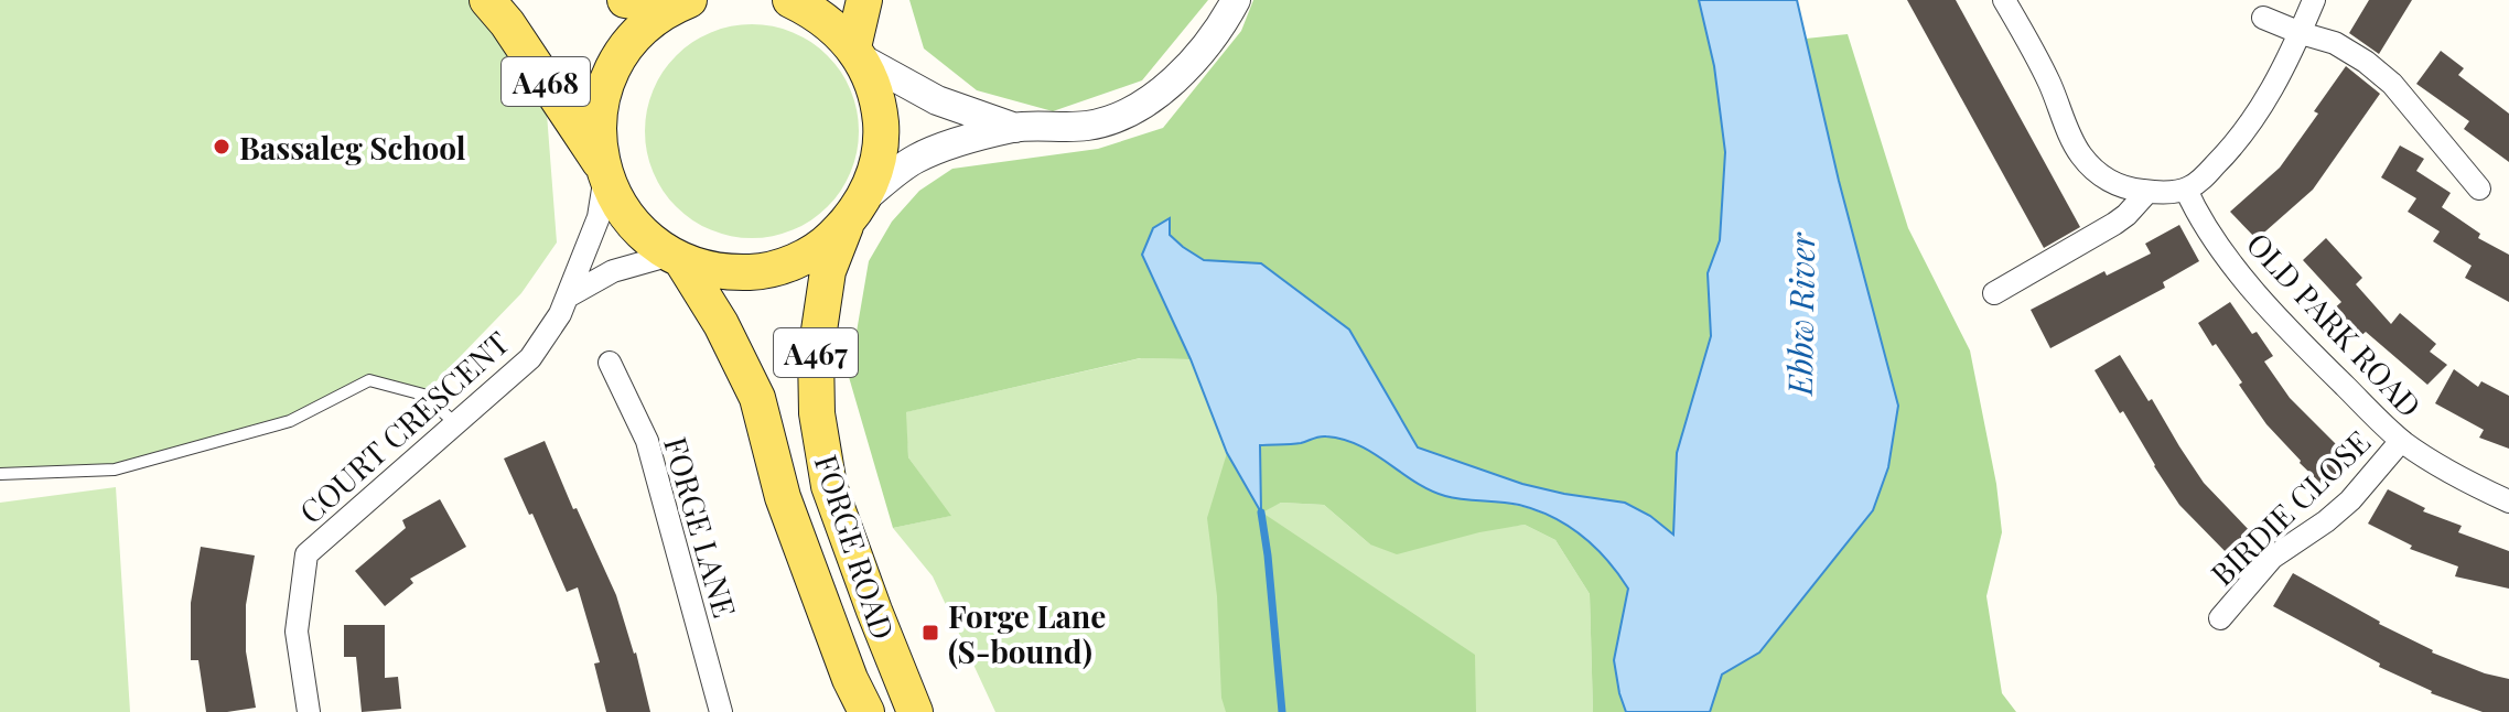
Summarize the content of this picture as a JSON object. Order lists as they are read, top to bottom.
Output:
{
  "streets": {
    "main road": ["A468", "A467", "FORGE ROAD"],
    "street": [
      "OLD PARK ROAD",
      "COURT CRESCENT",
      "BIRDIE CLOSE",
      "FORGE LANE"
    ]
  },
  "crossings": [
    ["A468", "COURT CRESCENT"],
    ["OLD PARK ROAD", "BIRDIE CLOSE"]
  ],
  "water": ["Ebbw River"],
  "places": {
    "other": ["Bassaleg School"],
    "transit": ["Forge Lane (S-bound)"]
  }
}
